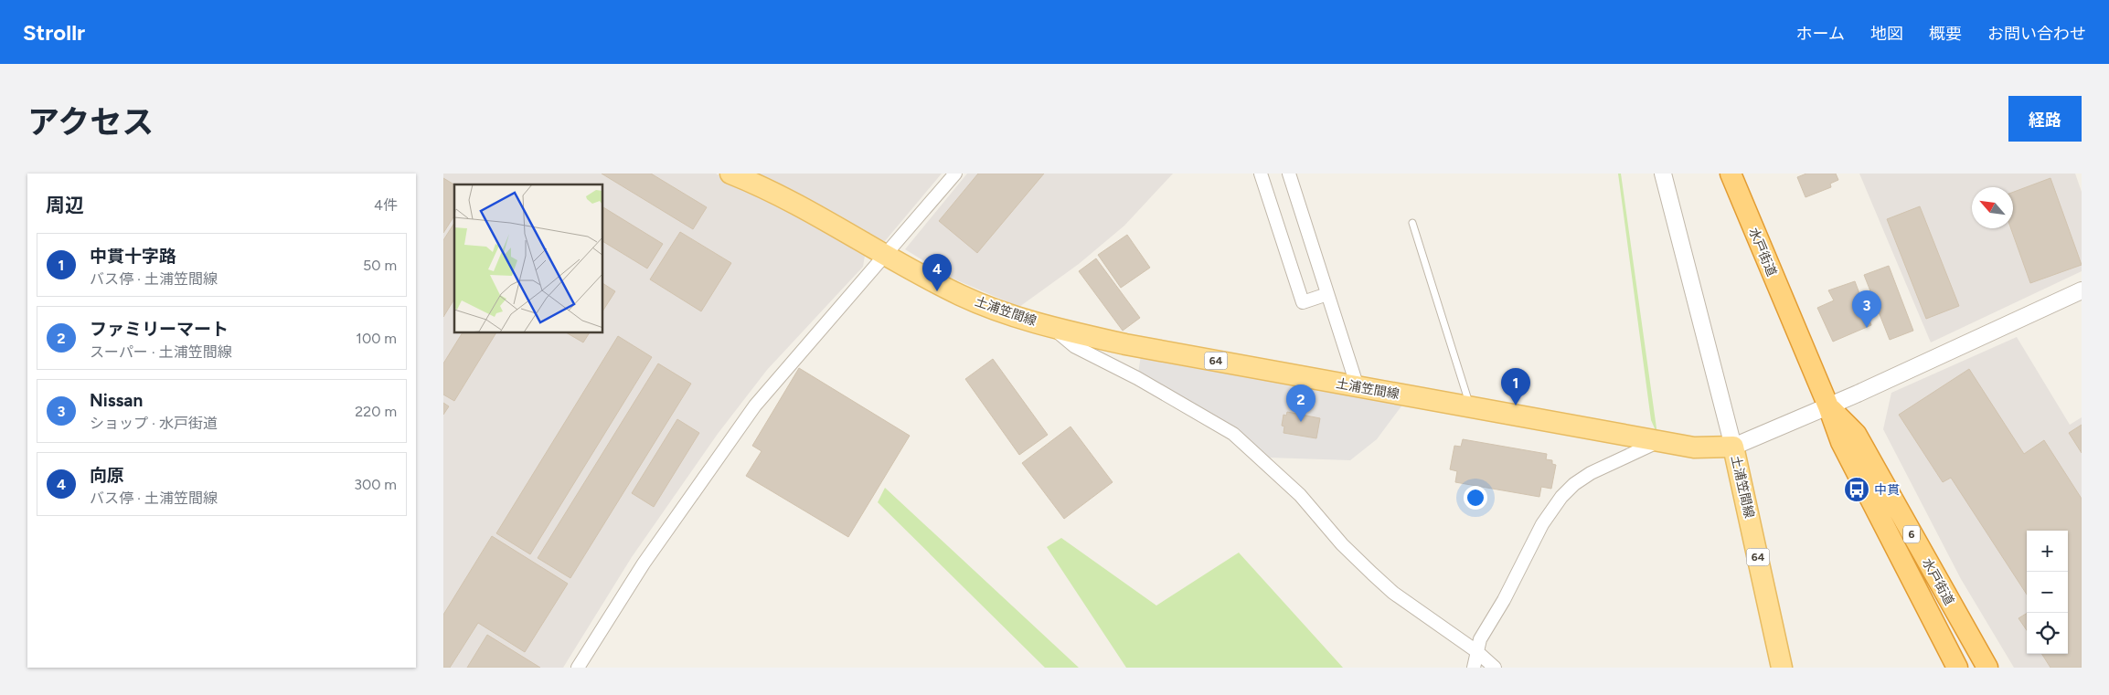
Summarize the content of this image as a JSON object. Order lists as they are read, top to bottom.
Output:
{
  "streets": {
    "highway": ["水戸街道", "6"],
    "main road": ["土浦笠間線", "64"]
  },
  "places": {
    "bus stop": ["中貫"]
  },
  "north": "top left",
  "page": {
    "header": "Strollr",
    "nav": [
      "ホーム",
      "地図",
      "概要",
      "お問い合わせ"
    ],
    "title": "アクセス",
    "buttons": "経路",
    "heading": ["周辺", "4件"],
    "list": [
      {
        "mark": "1",
        "name": "中貫十字路",
        "note": "バス停 · 土浦笠間線",
        "value": "50 m"
      },
      {
        "mark": "2",
        "name": "ファミリーマート",
        "note": "スーパー · 土浦笠間線",
        "value": "100 m"
      },
      {
        "mark": "3",
        "name": "Nissan",
        "note": "ショップ · 水戸街道",
        "value": "220 m"
      },
      {
        "mark": "4",
        "name": "向原",
        "note": "バス停 · 土浦笠間線",
        "value": "300 m"
      }
    ],
    "pins": [
      "4",
      "3",
      "1",
      "2"
    ],
    "map_buttons": ["+", "−"]
  }
}
